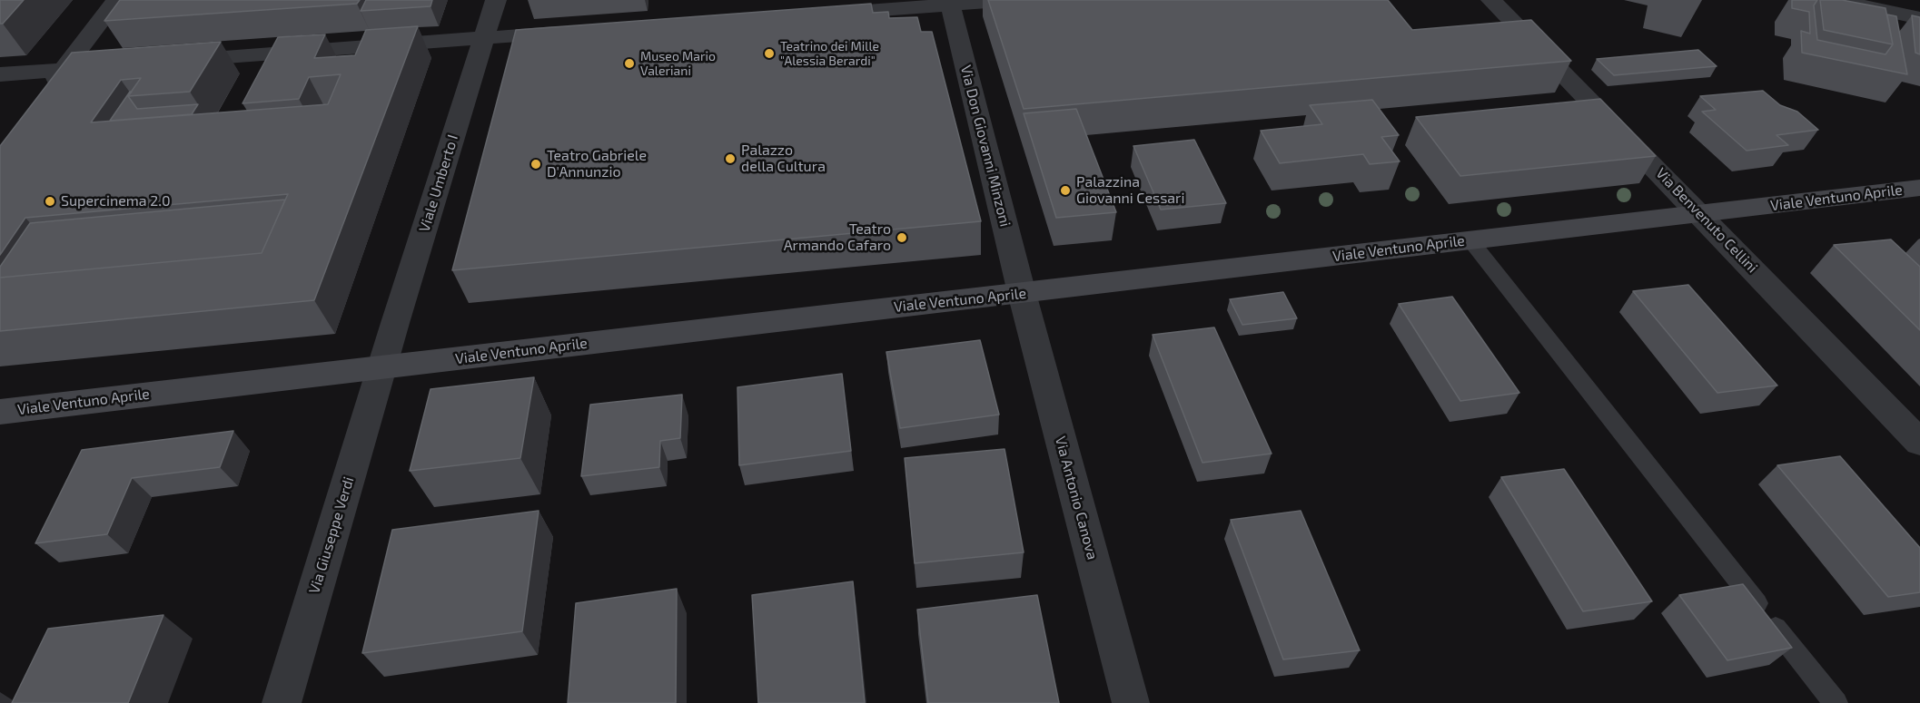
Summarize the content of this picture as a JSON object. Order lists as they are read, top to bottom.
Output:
{
  "streets": {
    "main road": ["Viale Ventuno Aprile"],
    "street": [
      "Via Don Giovanni Minzoni",
      "Viale Umberto I",
      "Via Benvenuto Cellini",
      "Via Antonio Canova",
      "Via Giuseppe Verdi"
    ]
  },
  "crossings": [
    ["Via Don Giovanni Minzoni", "Viale Ventuno Aprile"],
    ["Via Don Giovanni Minzoni", "Via Antonio Canova"],
    ["Viale Umberto I", "Viale Ventuno Aprile"],
    ["Viale Umberto I", "Via Giuseppe Verdi"],
    ["Viale Ventuno Aprile", "Via Benvenuto Cellini"],
    ["Viale Ventuno Aprile", "Via Antonio Canova"],
    ["Viale Ventuno Aprile", "Via Giuseppe Verdi"]
  ],
  "places": [
    "Teatrino dei Mille \"Alessia Berardi\"",
    "Museo Mario Valeriani",
    "Palazzo della Cultura",
    "Teatro Gabriele D'Annunzio",
    "Palazzina Giovanni Cessari",
    "Supercinema 2.0",
    "Teatro Armando Cafaro"
  ]
}
